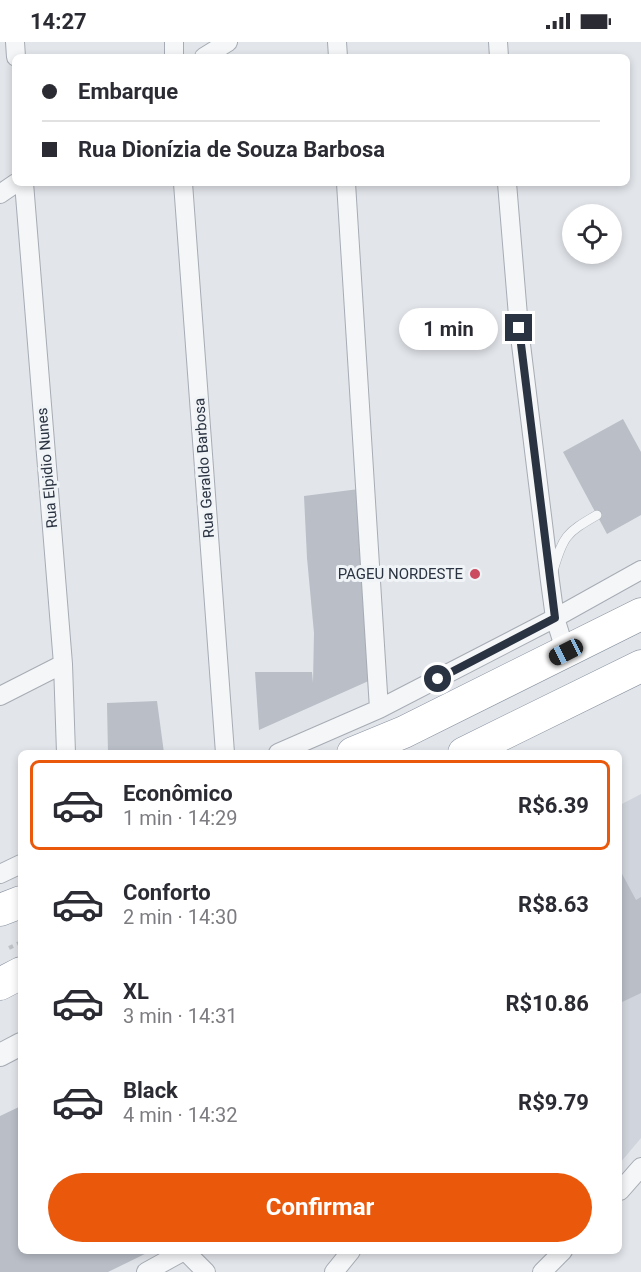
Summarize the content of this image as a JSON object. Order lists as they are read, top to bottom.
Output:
{
  "streets": {
    "street": ["Rua Elpidio Nunes", "Rua Geraldo Barbosa"]
  },
  "places": ["PAGEU NORDESTE"],
  "page": {
    "status": "14:27",
    "banner": ["Embarque", "Rua Dionízia de Souza Barbosa"],
    "bubble": "1 min",
    "list": [
      {
        "name": "Econômico",
        "note": "1 min · 14:29",
        "value": "R$6.39"
      },
      {
        "name": "Conforto",
        "note": "2 min · 14:30",
        "value": "R$8.63"
      },
      {
        "name": "XL",
        "note": "3 min · 14:31",
        "value": "R$10.86"
      },
      {
        "name": "Black",
        "note": "4 min · 14:32",
        "value": "R$9.79"
      }
    ],
    "buttons": "Confirmar"
  }
}
